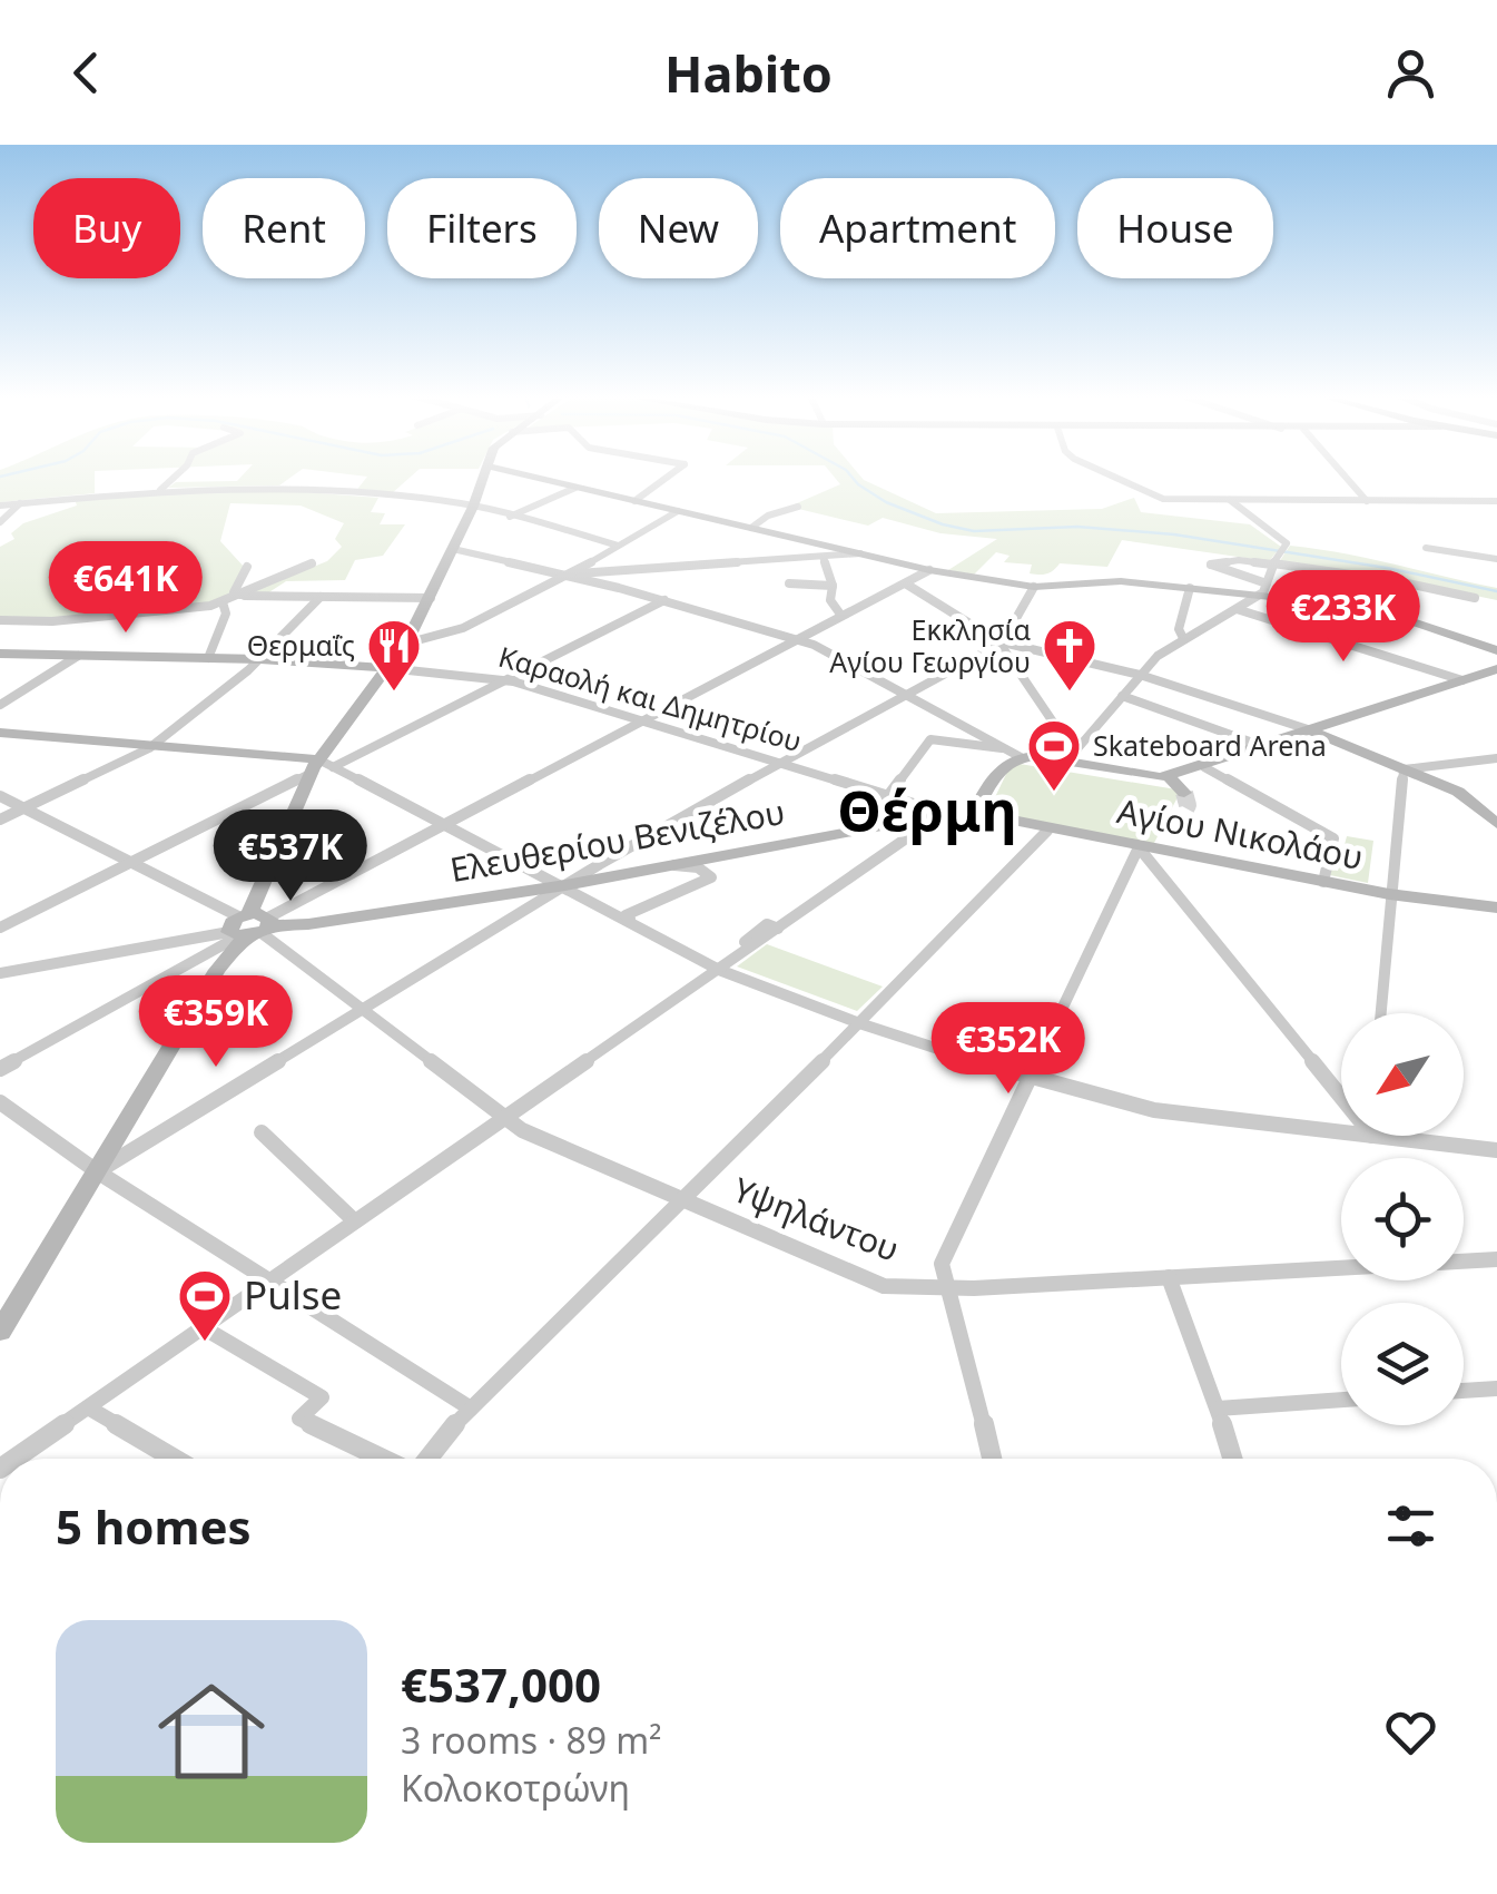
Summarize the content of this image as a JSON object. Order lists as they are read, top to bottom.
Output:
{
  "streets": {
    "main road": ["Καραολή και Δημητρίου", "Αγίου Νικολάου", "Ελευθερίου Βενιζέλου"],
    "street": ["Υψηλάντου"]
  },
  "crossings": [
    ["Καραολή και Δημητρίου", "Ελευθερίου Βενιζέλου"],
    ["Αγίου Νικολάου", "Ελευθερίου Βενιζέλου"],
    ["Ελευθερίου Βενιζέλου", "Υψηλάντου"]
  ],
  "districts": ["Θέρμη"],
  "places": {
    "restaurant": ["Θερμαΐς"],
    "church": ["Εκκλησία Αγίου Γεωργίου"],
    "sports": ["Skateboard Arena", "Pulse"]
  },
  "north": "bottom left",
  "page": {
    "header": "Habito",
    "chip": [
      "Buy",
      "Rent",
      "Filters",
      "New",
      "Apartment",
      "House"
    ],
    "price": [
      "€641K",
      "€233K",
      "€537K",
      "€359K",
      "€352K"
    ],
    "heading": "5 homes",
    "list": [
      {
        "name": "€537,000",
        "note": "3 rooms · 89 m² · Κολοκοτρώνη"
      }
    ]
  }
}
